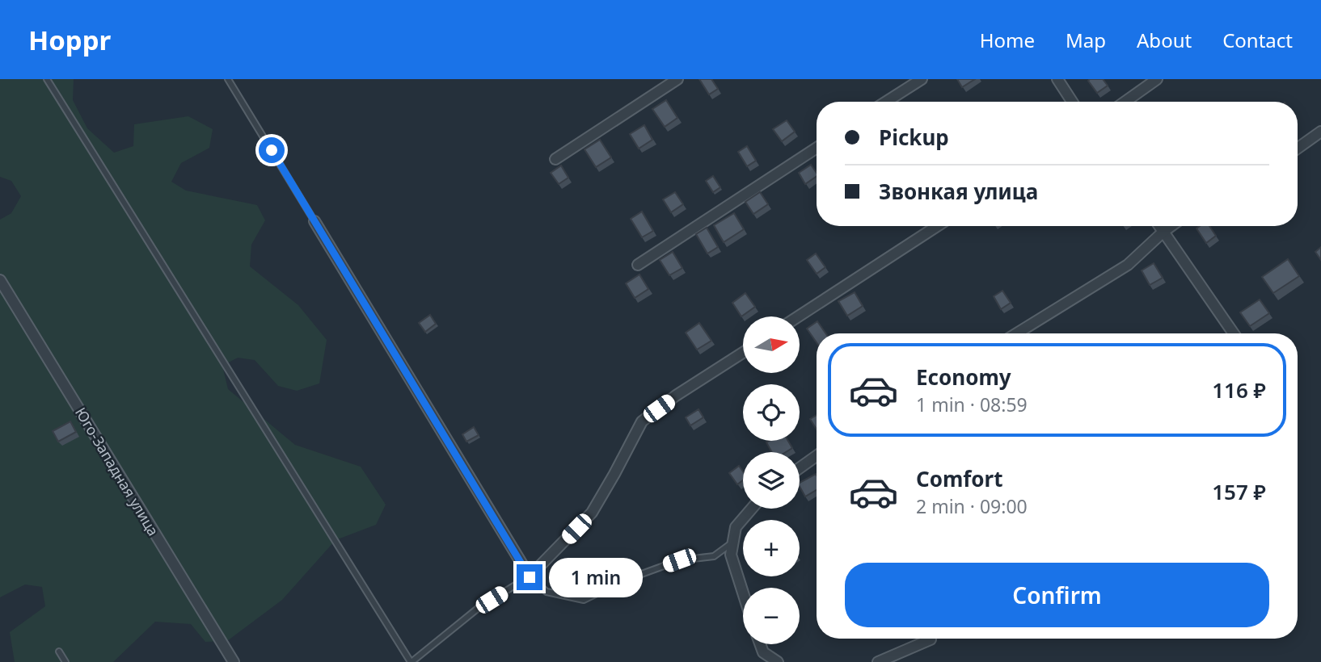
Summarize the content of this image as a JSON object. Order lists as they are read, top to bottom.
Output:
{
  "streets": {
    "street": ["Юго-Западная улица"]
  },
  "north": "right",
  "page": {
    "header": "Hoppr",
    "nav": [
      "Home",
      "Map",
      "About",
      "Contact"
    ],
    "banner": ["Pickup", "Звонкая улица"],
    "map_buttons": ["+", "−"],
    "list": [
      {
        "name": "Economy",
        "note": "1 min · 08:59",
        "value": "116 ₽"
      },
      {
        "name": "Comfort",
        "note": "2 min · 09:00",
        "value": "157 ₽"
      }
    ],
    "buttons": "Confirm",
    "bubble": "1 min"
  }
}
